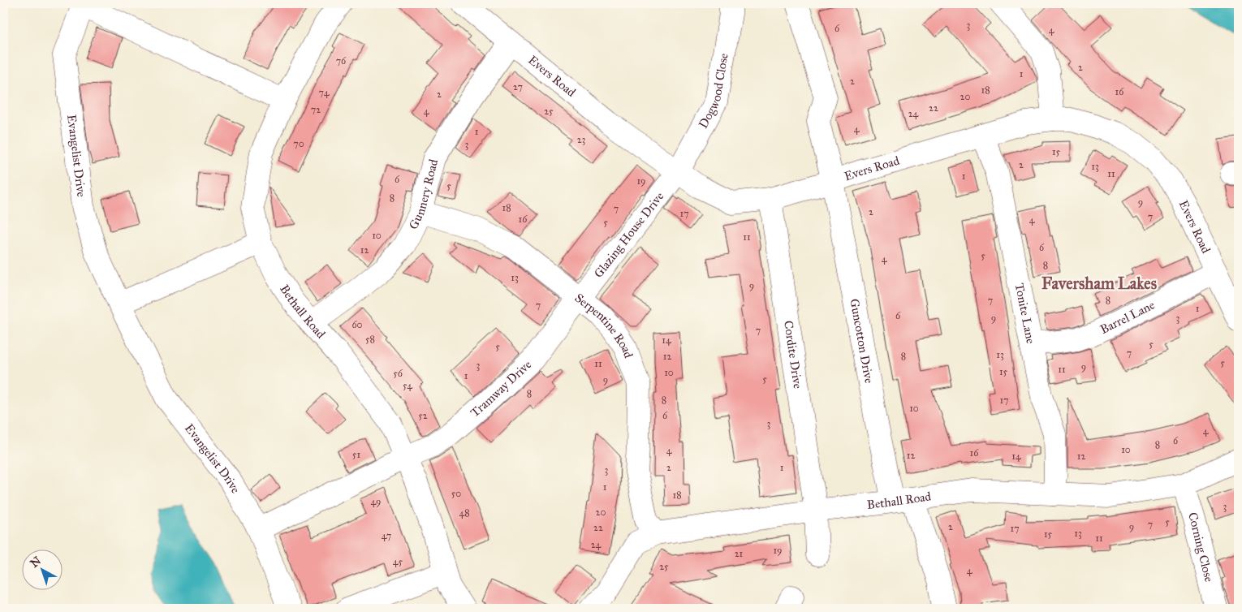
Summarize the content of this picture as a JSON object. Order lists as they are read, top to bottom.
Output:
{
  "streets": {
    "street": [
      "Evers Road",
      "Dogwood Close",
      "Evangelist Drive",
      "Gunnery Road",
      "Glazing House Drive",
      "Bethall Road",
      "Tonite Lane",
      "Barrel Lane",
      "Serpentine Road",
      "Guncotton Drive",
      "Cordite Drive",
      "Tramway Drive",
      "Corning Close"
    ]
  },
  "crossings": [
    ["Evers Road", "Dogwood Close"],
    ["Evers Road", "Gunnery Road"],
    ["Evers Road", "Glazing House Drive"],
    ["Evers Road", "Tonite Lane"],
    ["Evers Road", "Barrel Lane"],
    ["Evers Road", "Guncotton Drive"],
    ["Evers Road", "Cordite Drive"],
    ["Dogwood Close", "Glazing House Drive"],
    ["Evangelist Drive", "Bethall Road"],
    ["Gunnery Road", "Bethall Road"],
    ["Gunnery Road", "Serpentine Road"],
    ["Glazing House Drive", "Serpentine Road"],
    ["Glazing House Drive", "Tramway Drive"],
    ["Bethall Road", "Tonite Lane"],
    ["Bethall Road", "Serpentine Road"],
    ["Bethall Road", "Guncotton Drive"],
    ["Bethall Road", "Cordite Drive"],
    ["Bethall Road", "Tramway Drive"],
    ["Bethall Road", "Corning Close"],
    ["Tonite Lane", "Barrel Lane"],
    ["Serpentine Road", "Tramway Drive"]
  ],
  "districts": ["Faversham Lakes"],
  "house_numbers": [
    "3",
    "6",
    "4",
    "76",
    "2",
    "1",
    "2",
    "27",
    "18",
    "16",
    "74",
    "2",
    "20",
    "22",
    "72",
    "4",
    "25",
    "24",
    "4",
    "1",
    "23",
    "70",
    "3",
    "15",
    "2",
    "13",
    "11",
    "1",
    "6",
    "19",
    "5",
    "8",
    "9",
    "18",
    "7",
    "2",
    "17",
    "7",
    "16",
    "4",
    "5",
    "10",
    "11",
    "6",
    "12",
    "5",
    "4",
    "8",
    "13",
    "9",
    "7",
    "8",
    "7",
    "1",
    "6",
    "9",
    "3",
    "60",
    "7",
    "58",
    "14",
    "5",
    "5",
    "7",
    "13",
    "12",
    "8",
    "5",
    "11",
    "3",
    "9",
    "11",
    "15",
    "10",
    "56",
    "1",
    "5",
    "9",
    "54",
    "8",
    "8",
    "17",
    "10",
    "52",
    "6",
    "3",
    "4",
    "6",
    "8",
    "10",
    "4",
    "16",
    "51",
    "12",
    "14",
    "12",
    "2",
    "1",
    "3",
    "1",
    "50",
    "18",
    "49",
    "3",
    "20",
    "48",
    "5",
    "7",
    "2",
    "9",
    "22",
    "17",
    "13",
    "15",
    "47",
    "11",
    "24",
    "19",
    "21",
    "45",
    "25",
    "4"
  ],
  "north": "top left"
}
